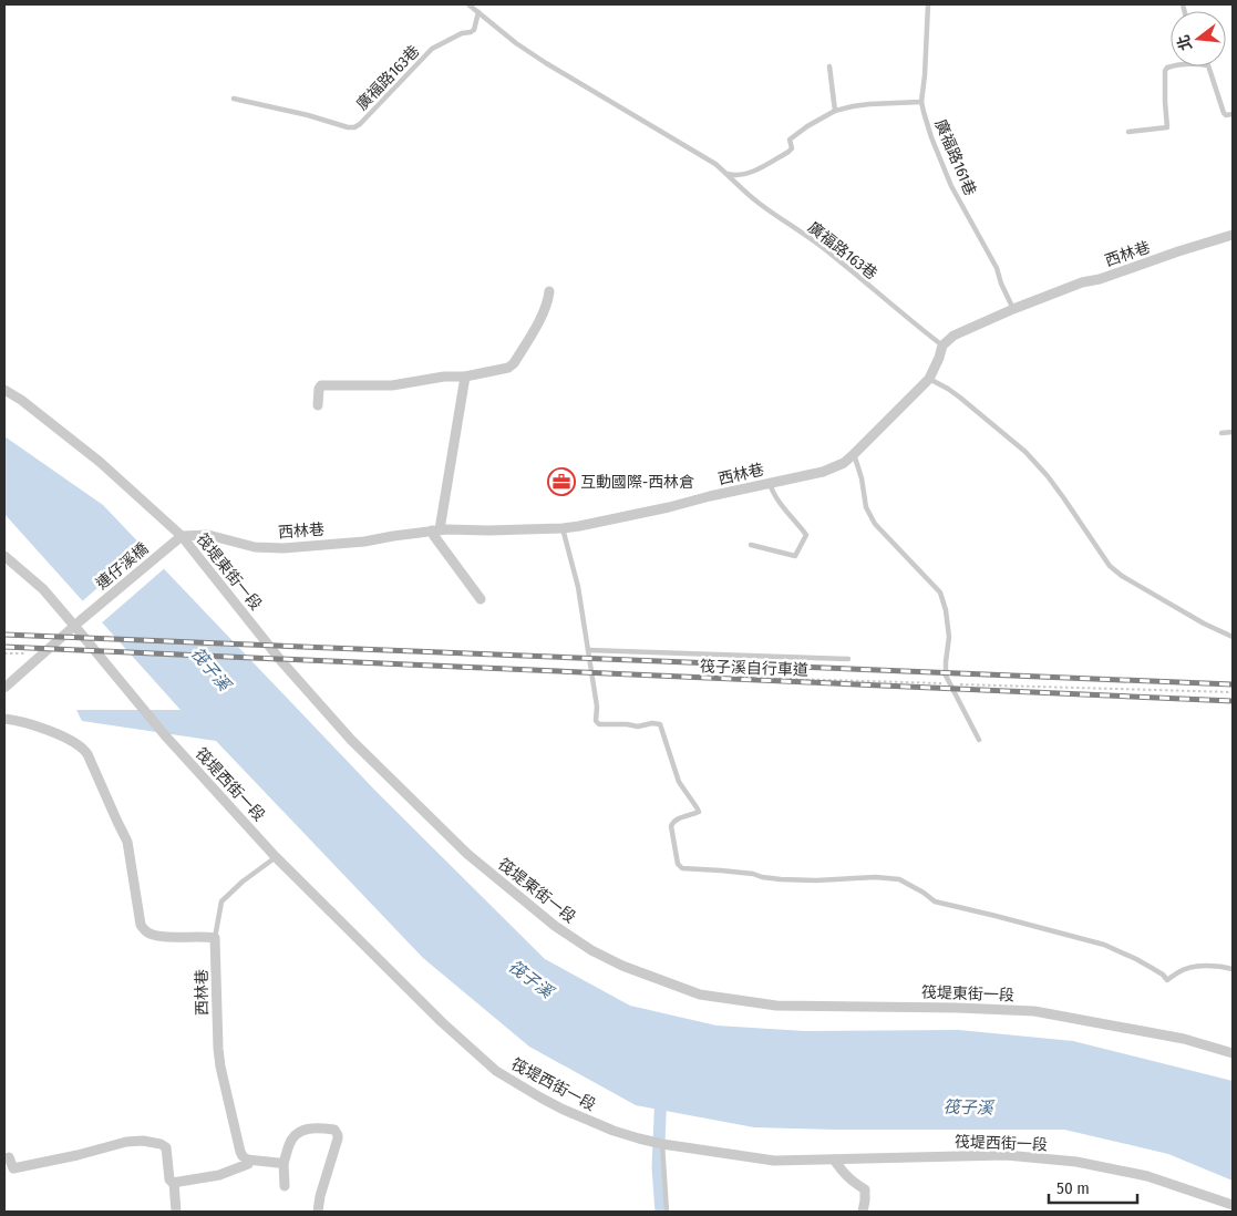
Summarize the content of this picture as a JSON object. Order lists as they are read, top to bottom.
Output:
{
  "streets": {
    "street": [
      "西林巷",
      "連仔溪橋",
      "筏堤東街一段",
      "筏堤西街一段"
    ],
    "lane": ["廣福路163巷", "廣福路161巷"],
    "path": ["筏子溪自行車道"]
  },
  "crossings": [
    ["廣福路163巷", "西林巷"],
    ["廣福路161巷", "西林巷"],
    ["西林巷", "連仔溪橋"],
    ["西林巷", "筏堤東街一段"],
    ["連仔溪橋", "筏堤東街一段"],
    ["連仔溪橋", "筏堤西街一段"],
    ["筏堤東街一段", "筏子溪自行車道"]
  ],
  "water": ["筏子溪"],
  "places": {
    "office": ["互動國際-西林倉"]
  },
  "scale_bar": "50 m",
  "north": "left"
}
